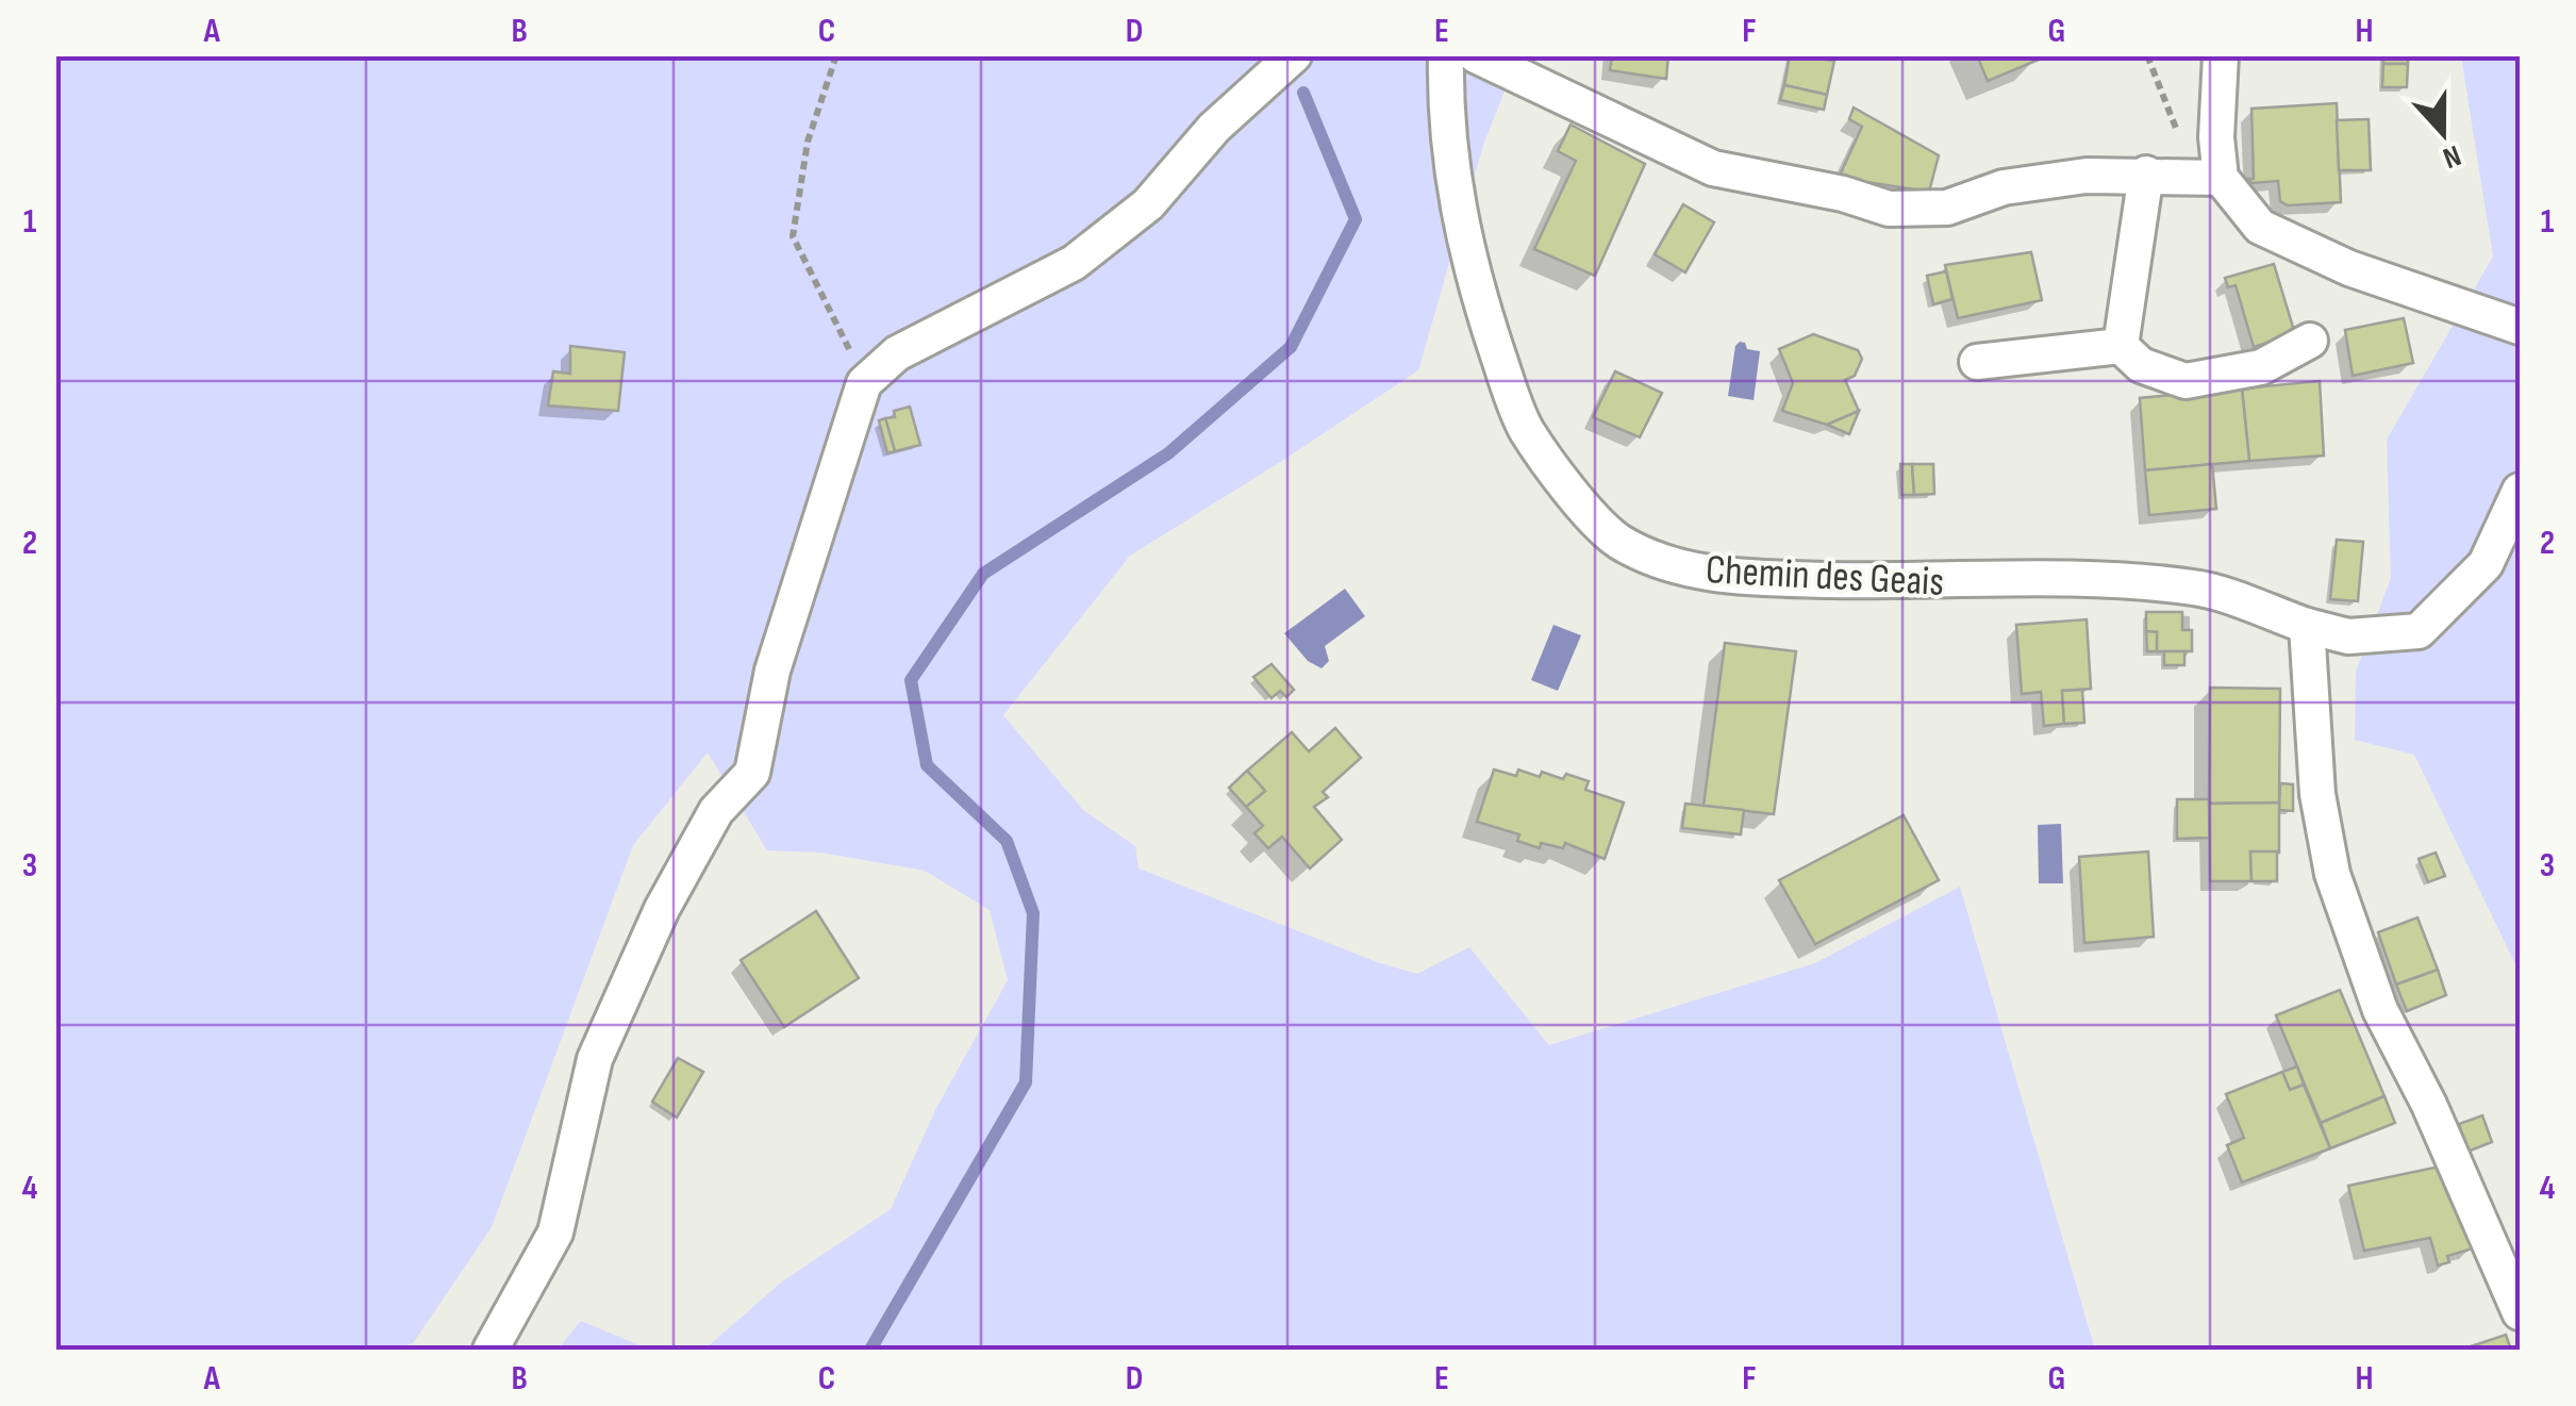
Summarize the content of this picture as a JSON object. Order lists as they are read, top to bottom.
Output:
{
  "streets": {
    "street": ["Chemin des Geais"]
  },
  "north": "bottom",
  "grid": {
    "columns": [
      "A",
      "B",
      "C",
      "D",
      "E",
      "F",
      "G",
      "H"
    ],
    "rows": [
      "1",
      "2",
      "3",
      "4"
    ]
  }
}
